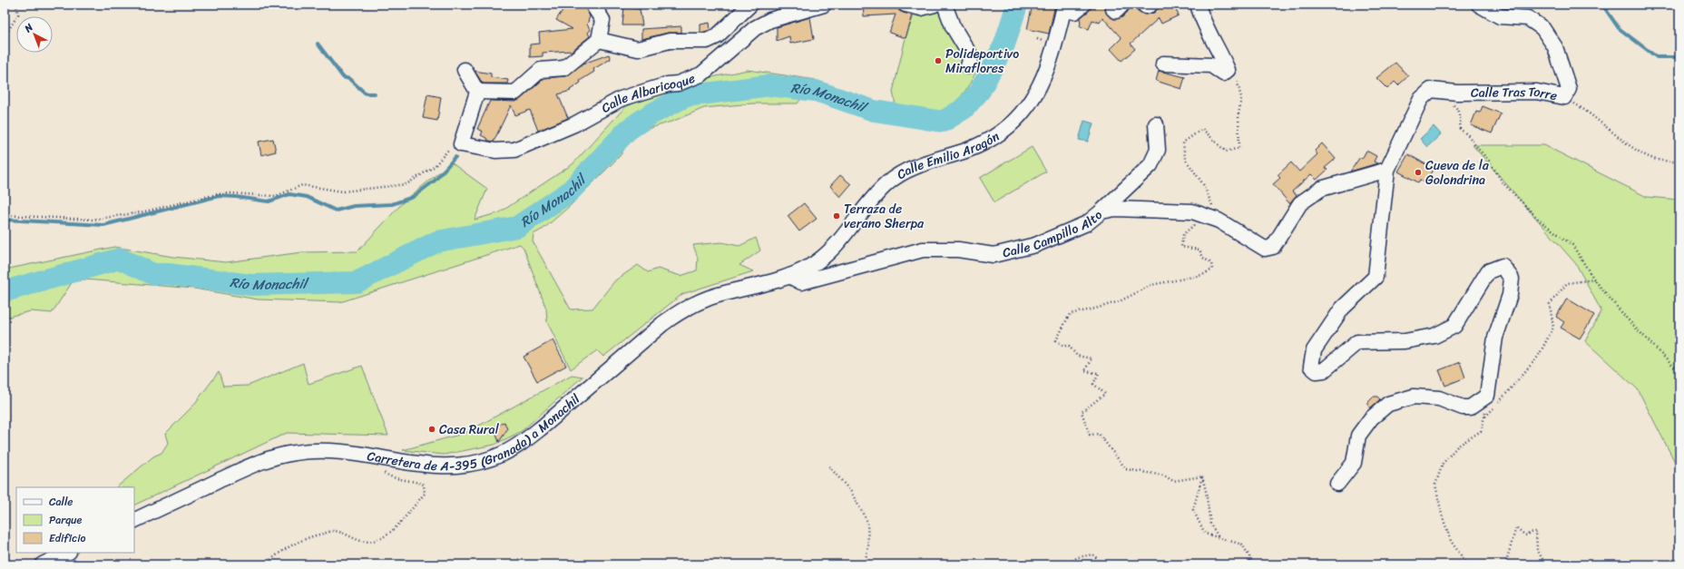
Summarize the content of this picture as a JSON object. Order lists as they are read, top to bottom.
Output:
{
  "streets": {
    "street": [
      "Calle Albaricoque",
      "Calle Tras Torre",
      "Calle Emilio Aragón",
      "Calle Campillo Alto",
      "Carretera de A-395 (Granada) a Monachil"
    ]
  },
  "crossings": [
    ["Calle Tras Torre", "Calle Campillo Alto"],
    ["Calle Emilio Aragón", "Calle Campillo Alto"],
    ["Calle Emilio Aragón", "Carretera de A-395 (Granada) a Monachil"],
    ["Calle Campillo Alto", "Carretera de A-395 (Granada) a Monachil"]
  ],
  "water": ["Río Monachil"],
  "places": [
    "Polideportivo Miraflores",
    "Cueva de la Golondrina",
    "Terraza de verano Sherpa",
    "Casa Rural"
  ],
  "legend": ["Calle", "Parque", "Edificio"],
  "north": "top left"
}
